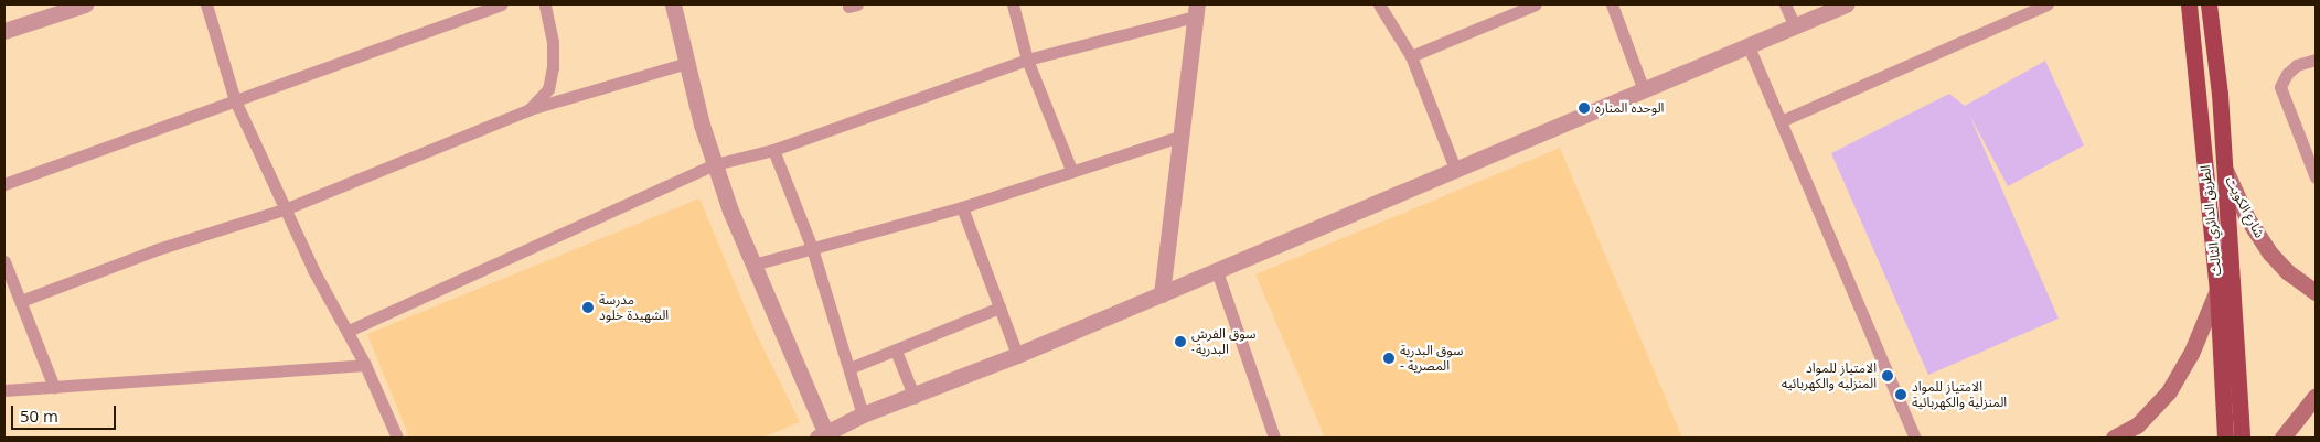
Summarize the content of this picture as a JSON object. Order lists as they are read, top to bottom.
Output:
{
  "streets": {
    "highway": ["الطريق الدائري الثالث"],
    "main road": ["شارع الكويت"]
  },
  "crossings": [
    ["شارع الكويت", "الطريق الدائري الثالث"]
  ],
  "places": [
    "الوحده المناره",
    "مدرسة الشهيدة خلود",
    "سوق الفرش -البدرية",
    "سوق البدرية - المصرية",
    "الامتياز للمواد المنزليه والكهربائيه",
    "الامتياز للمواد المنزلية والكهربائية"
  ],
  "scale_bar": "50 m"
}
